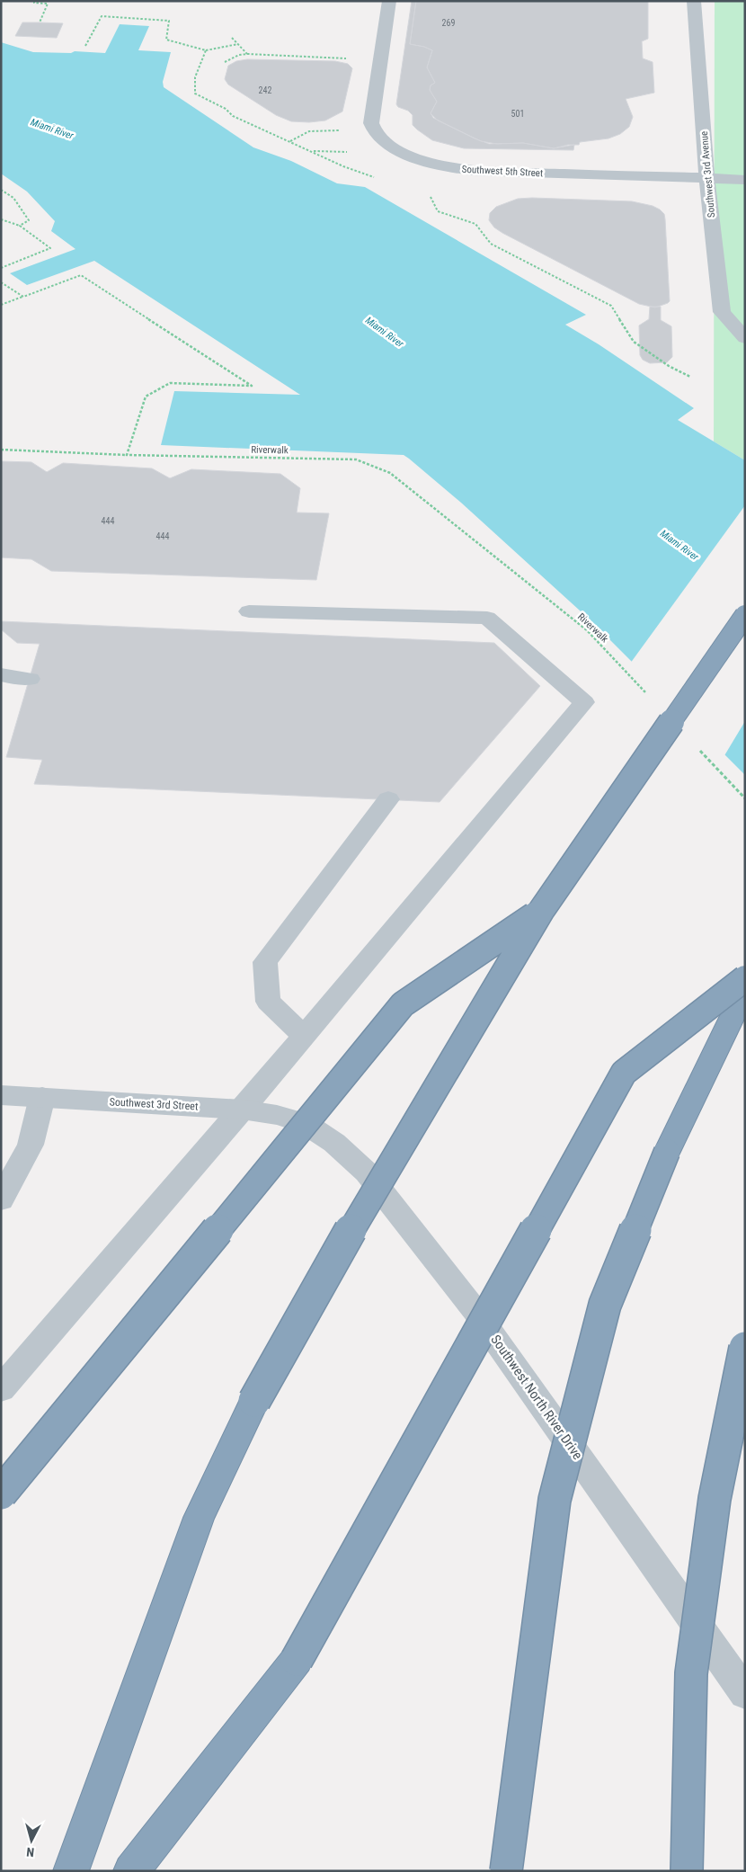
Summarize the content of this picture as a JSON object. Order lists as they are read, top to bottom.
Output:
{
  "streets": {
    "street": [
      "Southwest 5th Street",
      "Southwest 3rd Avenue",
      "Southwest 3rd Street",
      "Southwest North River Drive"
    ],
    "path": ["Riverwalk"]
  },
  "crossings": [
    ["Southwest 5th Street", "Southwest 3rd Avenue"],
    ["Southwest 3rd Street", "Southwest North River Drive"]
  ],
  "water": ["Miami River"],
  "house_numbers": [
    "269",
    "242",
    "501",
    "444",
    "444"
  ],
  "north": "bottom"
}
